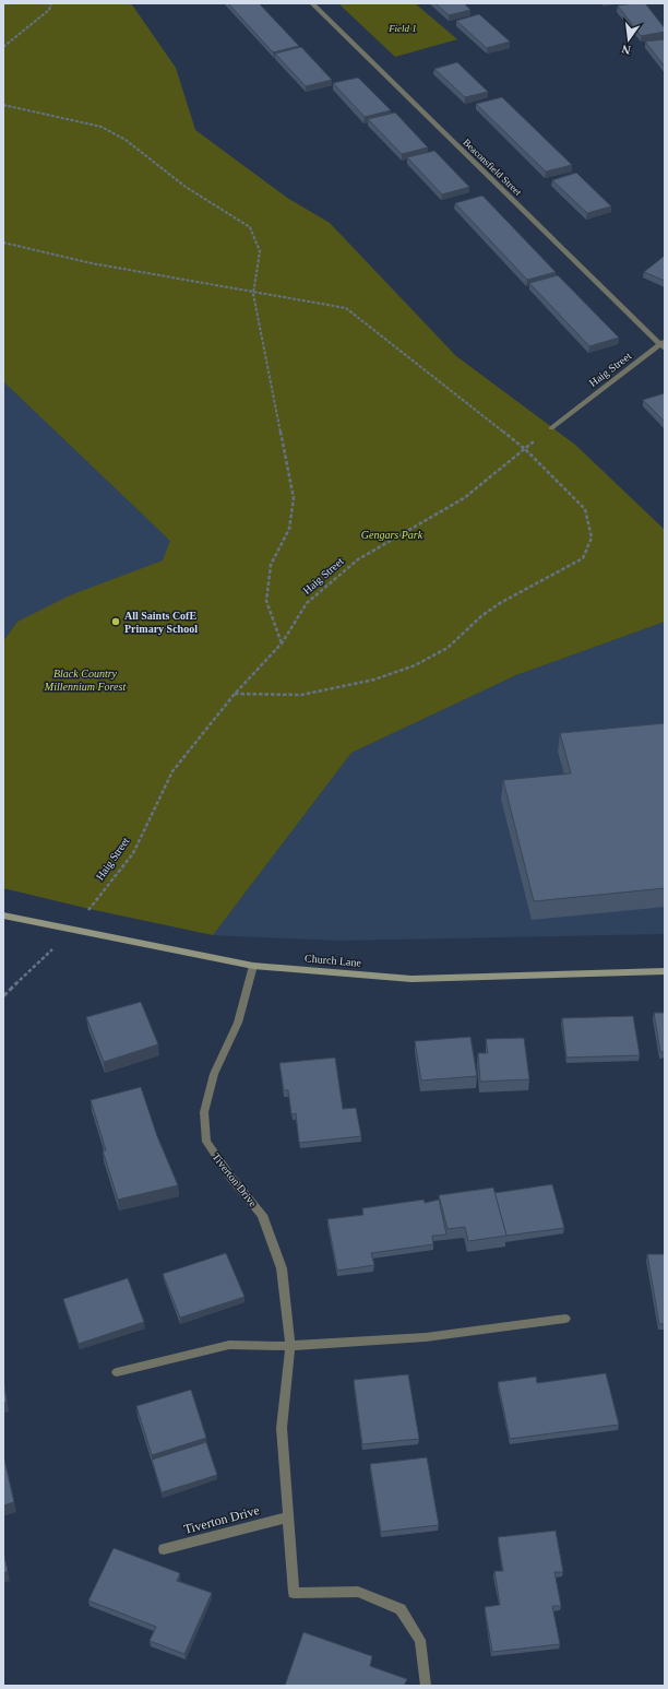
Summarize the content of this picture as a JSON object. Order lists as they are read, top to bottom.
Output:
{
  "streets": {
    "main road": ["Church Lane"],
    "street": ["Beaconsfield Street", "Haig Street", "Tiverton Drive"]
  },
  "crossings": [
    ["Beaconsfield Street", "Haig Street"],
    ["Haig Street", "Church Lane"],
    ["Church Lane", "Tiverton Drive"]
  ],
  "parks": ["Field 1", "Gengars Park", "Black Country Millennium Forest"],
  "places": ["All Saints CofE Primary School"],
  "north": "bottom"
}
